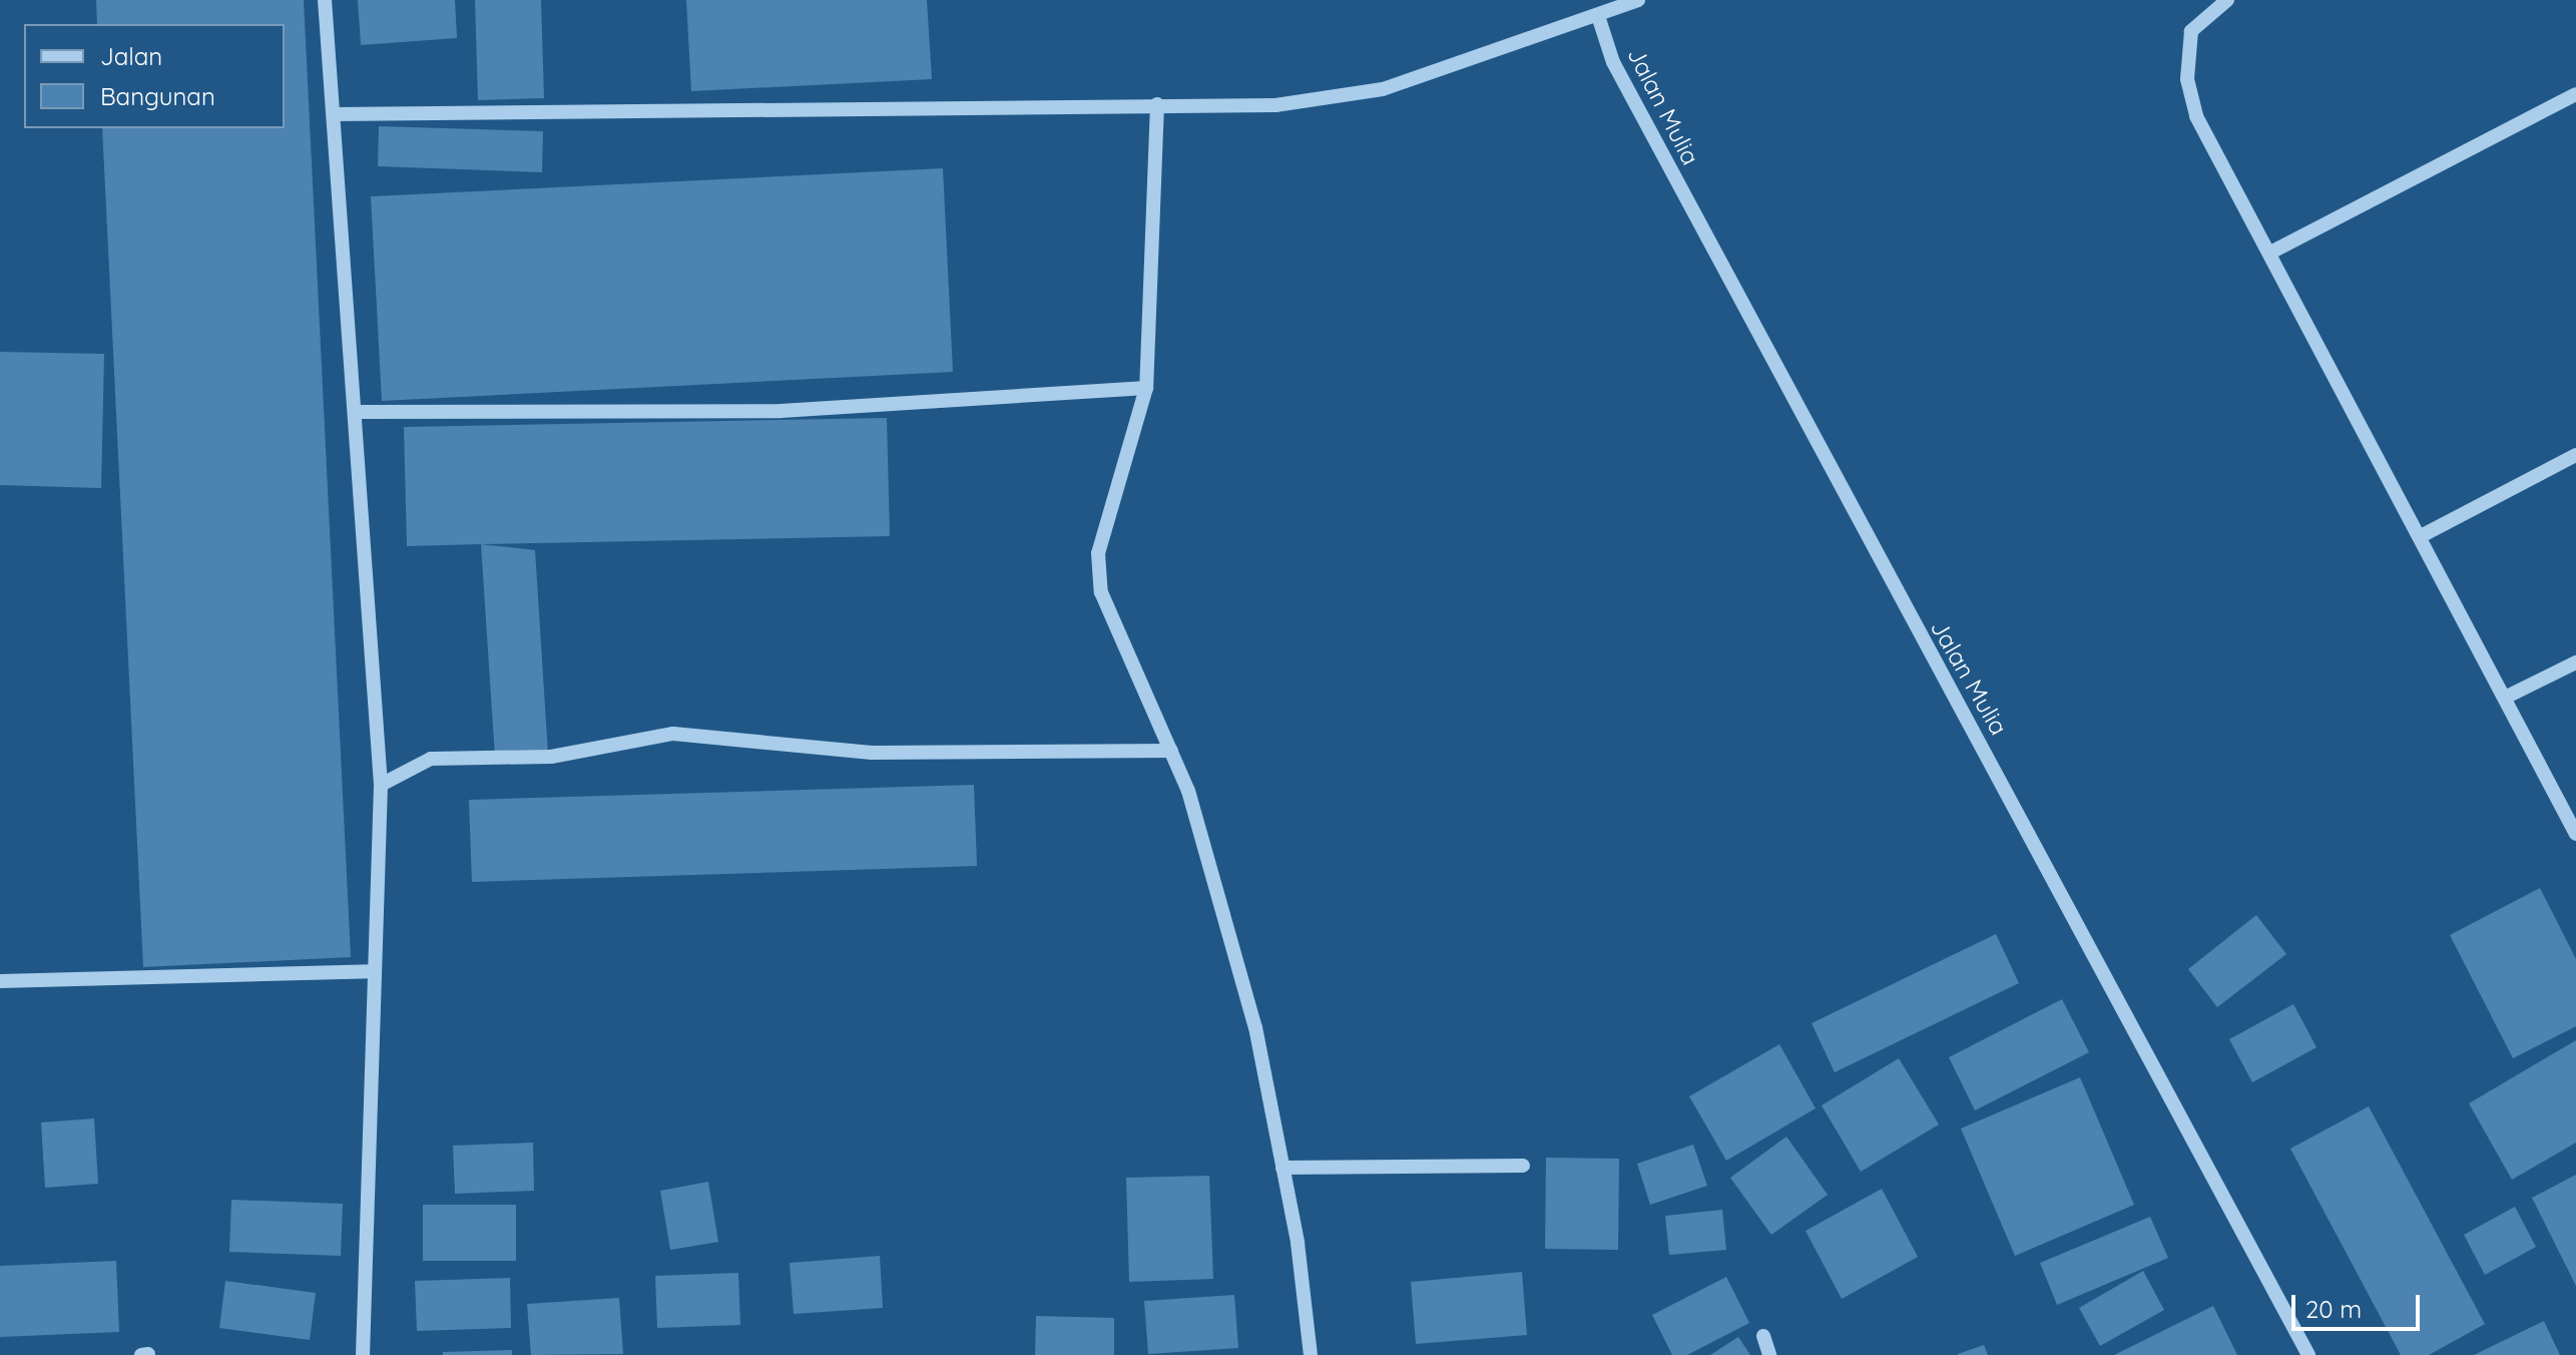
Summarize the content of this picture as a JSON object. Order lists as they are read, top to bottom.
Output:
{
  "streets": {
    "street": ["Jalan Mulia"]
  },
  "legend": ["Jalan", "Bangunan"],
  "scale_bar": "20 m"
}
